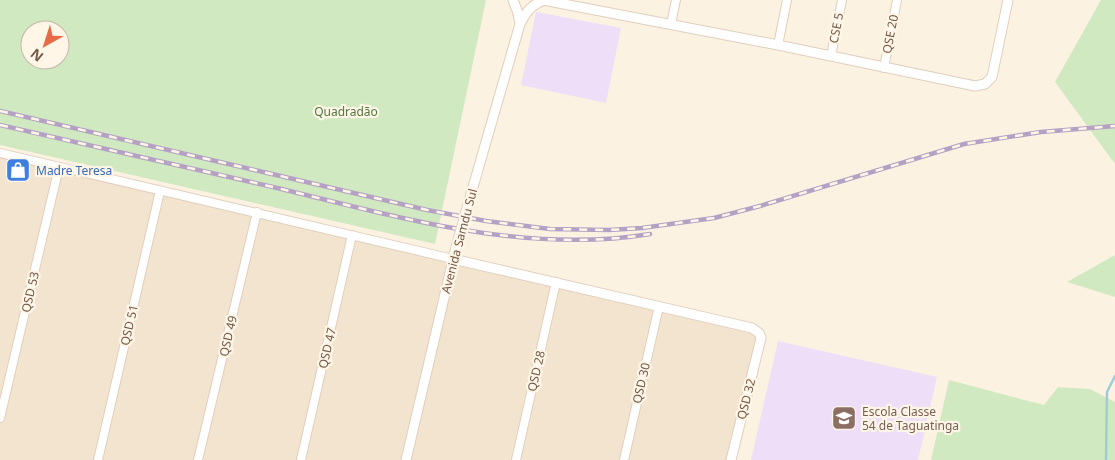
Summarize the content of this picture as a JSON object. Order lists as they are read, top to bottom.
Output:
{
  "streets": {
    "street": [
      "CSE 5",
      "QSE 20",
      "Avenida Samdu Sul",
      "QSD 53",
      "QSD 51",
      "QSD 49",
      "QSD 47",
      "QSD 28",
      "QSD 30",
      "QSD 32"
    ]
  },
  "crossings": [
    ["QSD 30", "QSD 32"]
  ],
  "parks": ["Quadradão"],
  "places": {
    "shop": ["Madre Teresa"],
    "school or university": ["Escola Classe 54 de Taguatinga"]
  },
  "north": "bottom left"
}
